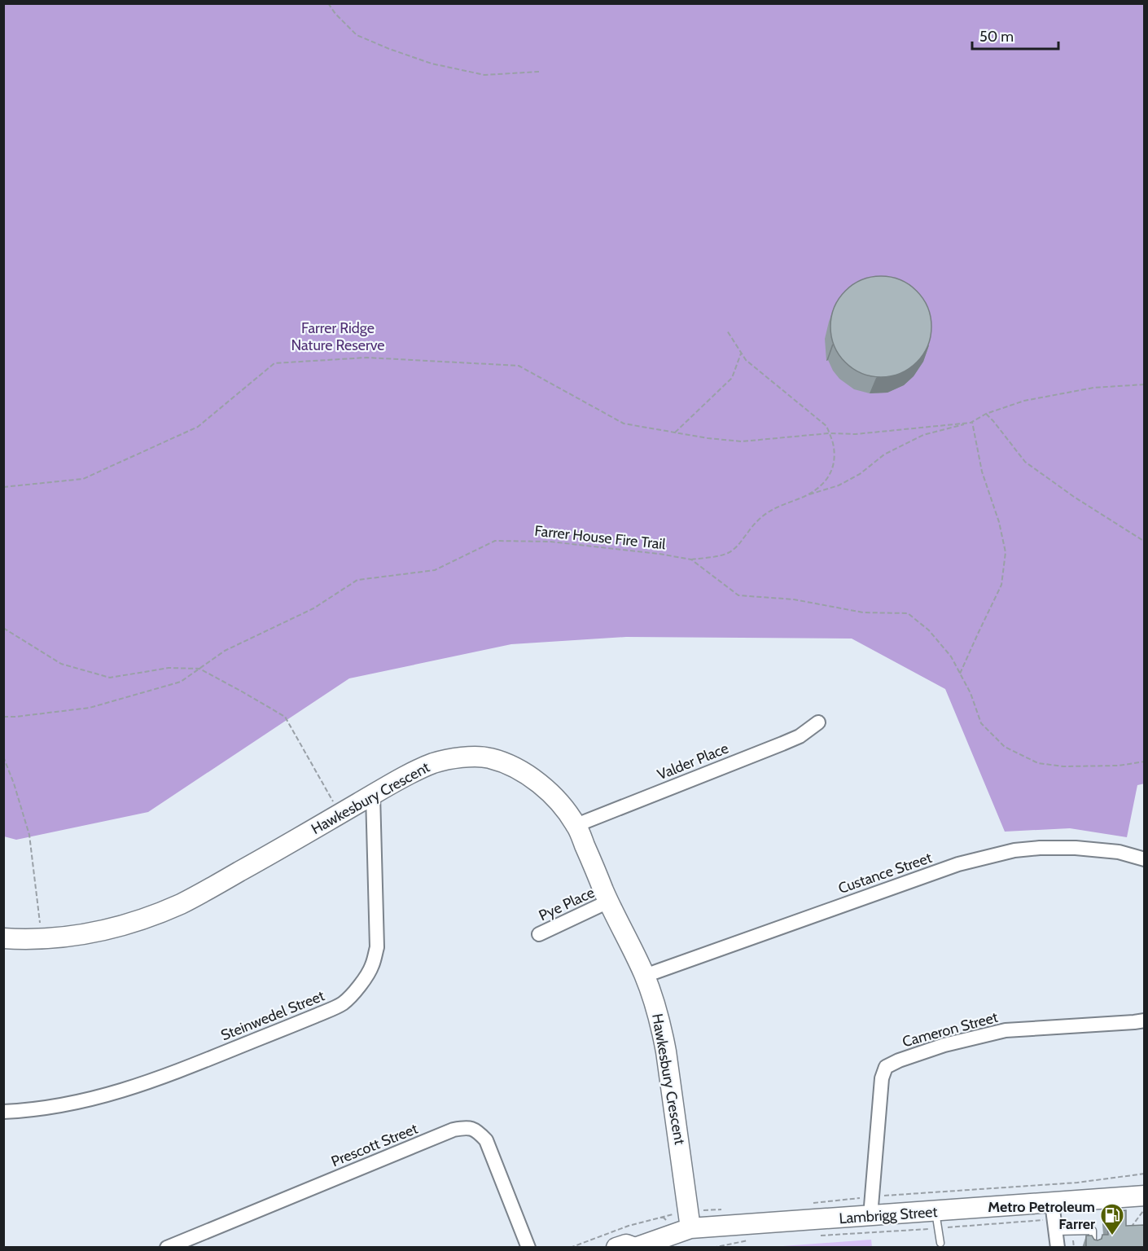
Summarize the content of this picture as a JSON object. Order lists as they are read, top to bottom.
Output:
{
  "streets": {
    "street": [
      "Valder Place",
      "Hawkesbury Crescent",
      "Custance Street",
      "Pye Place",
      "Steinwedel Street",
      "Cameron Street",
      "Prescott Street",
      "Lambrigg Street"
    ],
    "path": ["Farrer House Fire Trail"]
  },
  "crossings": [
    ["Valder Place", "Hawkesbury Crescent"],
    ["Hawkesbury Crescent", "Custance Street"],
    ["Hawkesbury Crescent", "Pye Place"],
    ["Hawkesbury Crescent", "Steinwedel Street"],
    ["Hawkesbury Crescent", "Lambrigg Street"],
    ["Cameron Street", "Lambrigg Street"]
  ],
  "parks": ["Farrer Ridge Nature Reserve"],
  "places": {
    "fuel station": ["Metro Petroleum Farrer"]
  },
  "scale_bar": "50 m"
}
